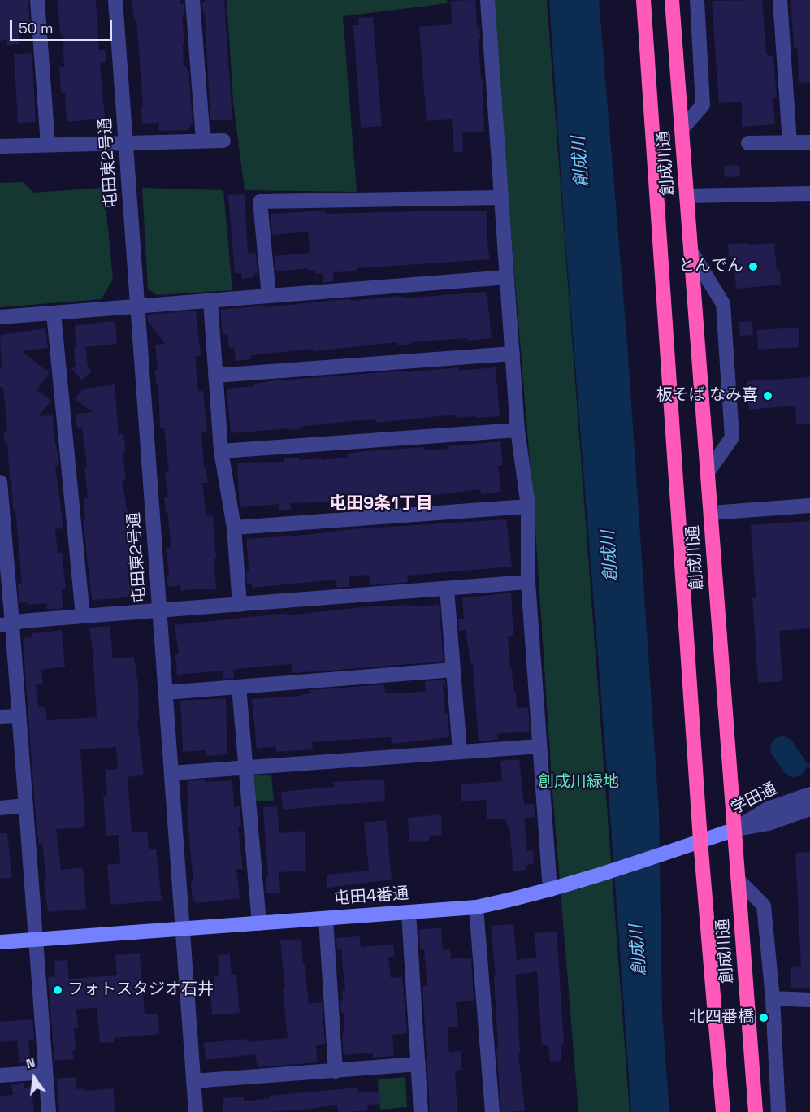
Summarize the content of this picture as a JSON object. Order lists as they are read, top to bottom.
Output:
{
  "streets": {
    "highway": ["創成川通"],
    "street": ["屯田東2号通", "学田通", "屯田4番通"]
  },
  "crossings": [
    ["屯田東2号通", "屯田4番通"],
    ["創成川通", "学田通"],
    ["創成川通", "屯田4番通"],
    ["学田通", "屯田4番通"]
  ],
  "districts": ["屯田9条1丁目"],
  "water": ["創成川"],
  "parks": ["創成川緑地"],
  "places": [
    "とんでん",
    "板そば なみ喜",
    "フォトスタジオ石井",
    "北四番橋"
  ],
  "scale_bar": "50 m",
  "north": "top"
}
